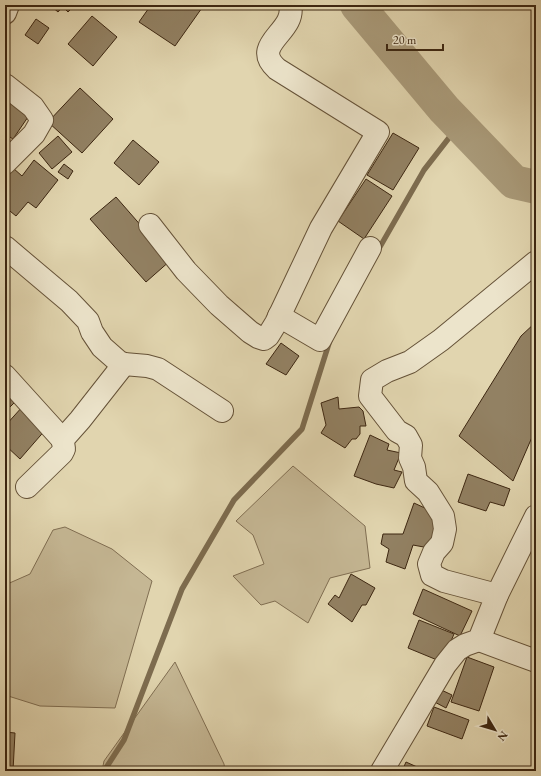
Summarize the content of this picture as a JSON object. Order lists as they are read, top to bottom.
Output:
{
  "scale_bar": "20 m",
  "north": "bottom right"
}
